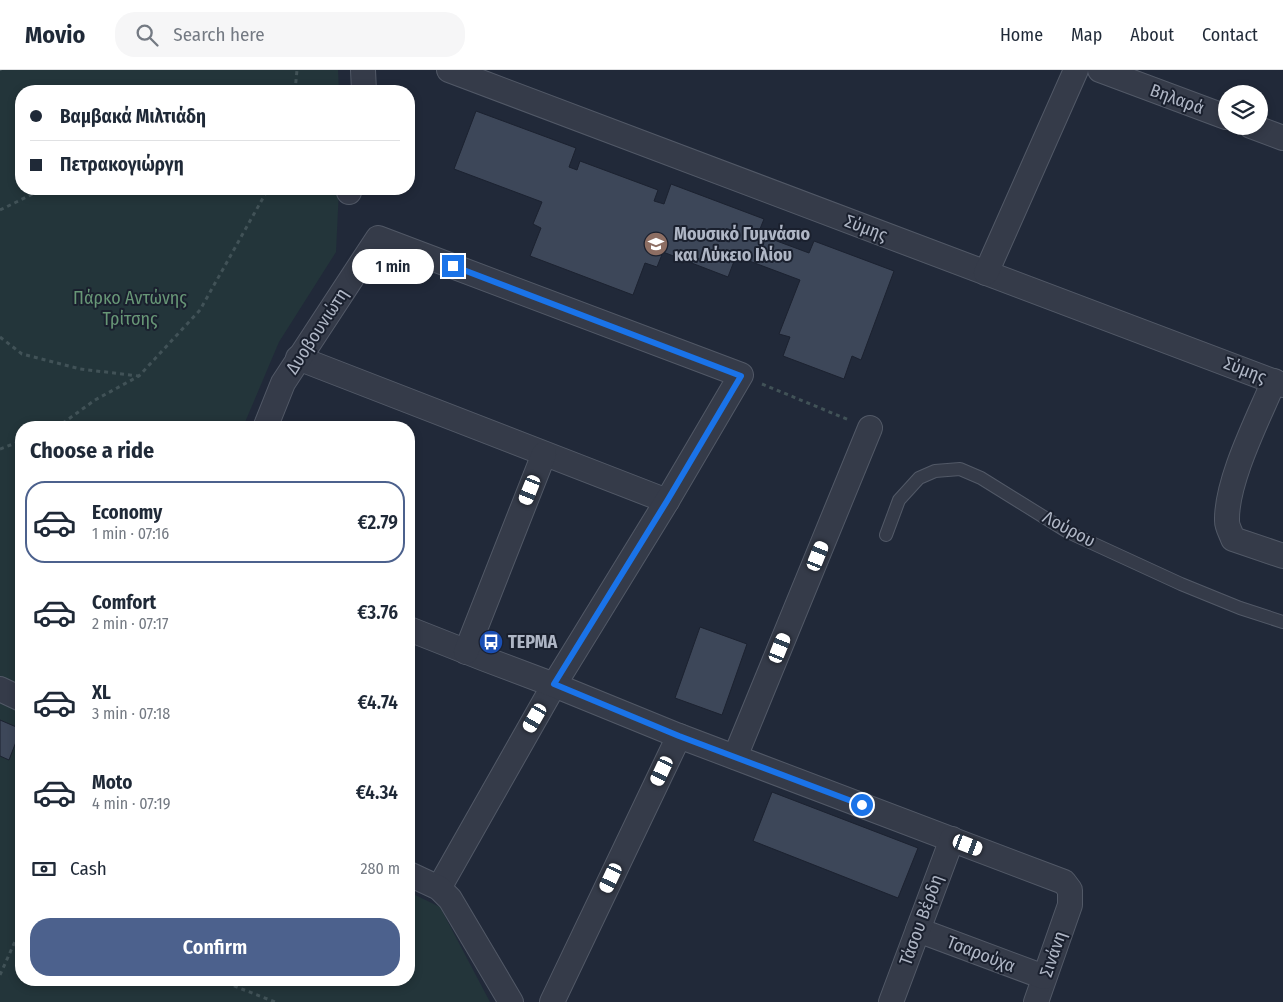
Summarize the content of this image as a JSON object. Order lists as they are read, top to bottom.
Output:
{
  "streets": {
    "street": [
      "Βηλαρά",
      "Σύμης",
      "Δυοβουνιώτη",
      "Τάσου Βέρδη",
      "Τσαρούχα",
      "Σινάνη"
    ],
    "lane": ["Λούρου"]
  },
  "crossings": [
    ["Τάσου Βέρδη", "Τσαρούχα"],
    ["Τάσου Βέρδη", "Σινάνη"],
    ["Τσαρούχα", "Σινάνη"]
  ],
  "parks": ["Πάρκο Αντώνης Τρίτσης"],
  "places": {
    "school or university": ["Μουσικό Γυμνάσιο και Λύκειο Ιλίου"],
    "bus stop": ["ΤΕΡΜΑ"]
  },
  "page": {
    "header": "Movio",
    "search": "Search here",
    "nav": [
      "Home",
      "Map",
      "About",
      "Contact"
    ],
    "banner": ["Βαμβακά Μιλτιάδη", "Πετρακογιώργη"],
    "bubble": "1 min",
    "heading": "Choose a ride",
    "list": [
      {
        "name": "Economy",
        "note": "1 min · 07:16",
        "value": "€2.79"
      },
      {
        "name": "Comfort",
        "note": "2 min · 07:17",
        "value": "€3.76"
      },
      {
        "name": "XL",
        "note": "3 min · 07:18",
        "value": "€4.74"
      },
      {
        "name": "Moto",
        "note": "4 min · 07:19",
        "value": "€4.34"
      }
    ],
    "pay": ["Cash", "280 m"],
    "buttons": "Confirm"
  }
}
